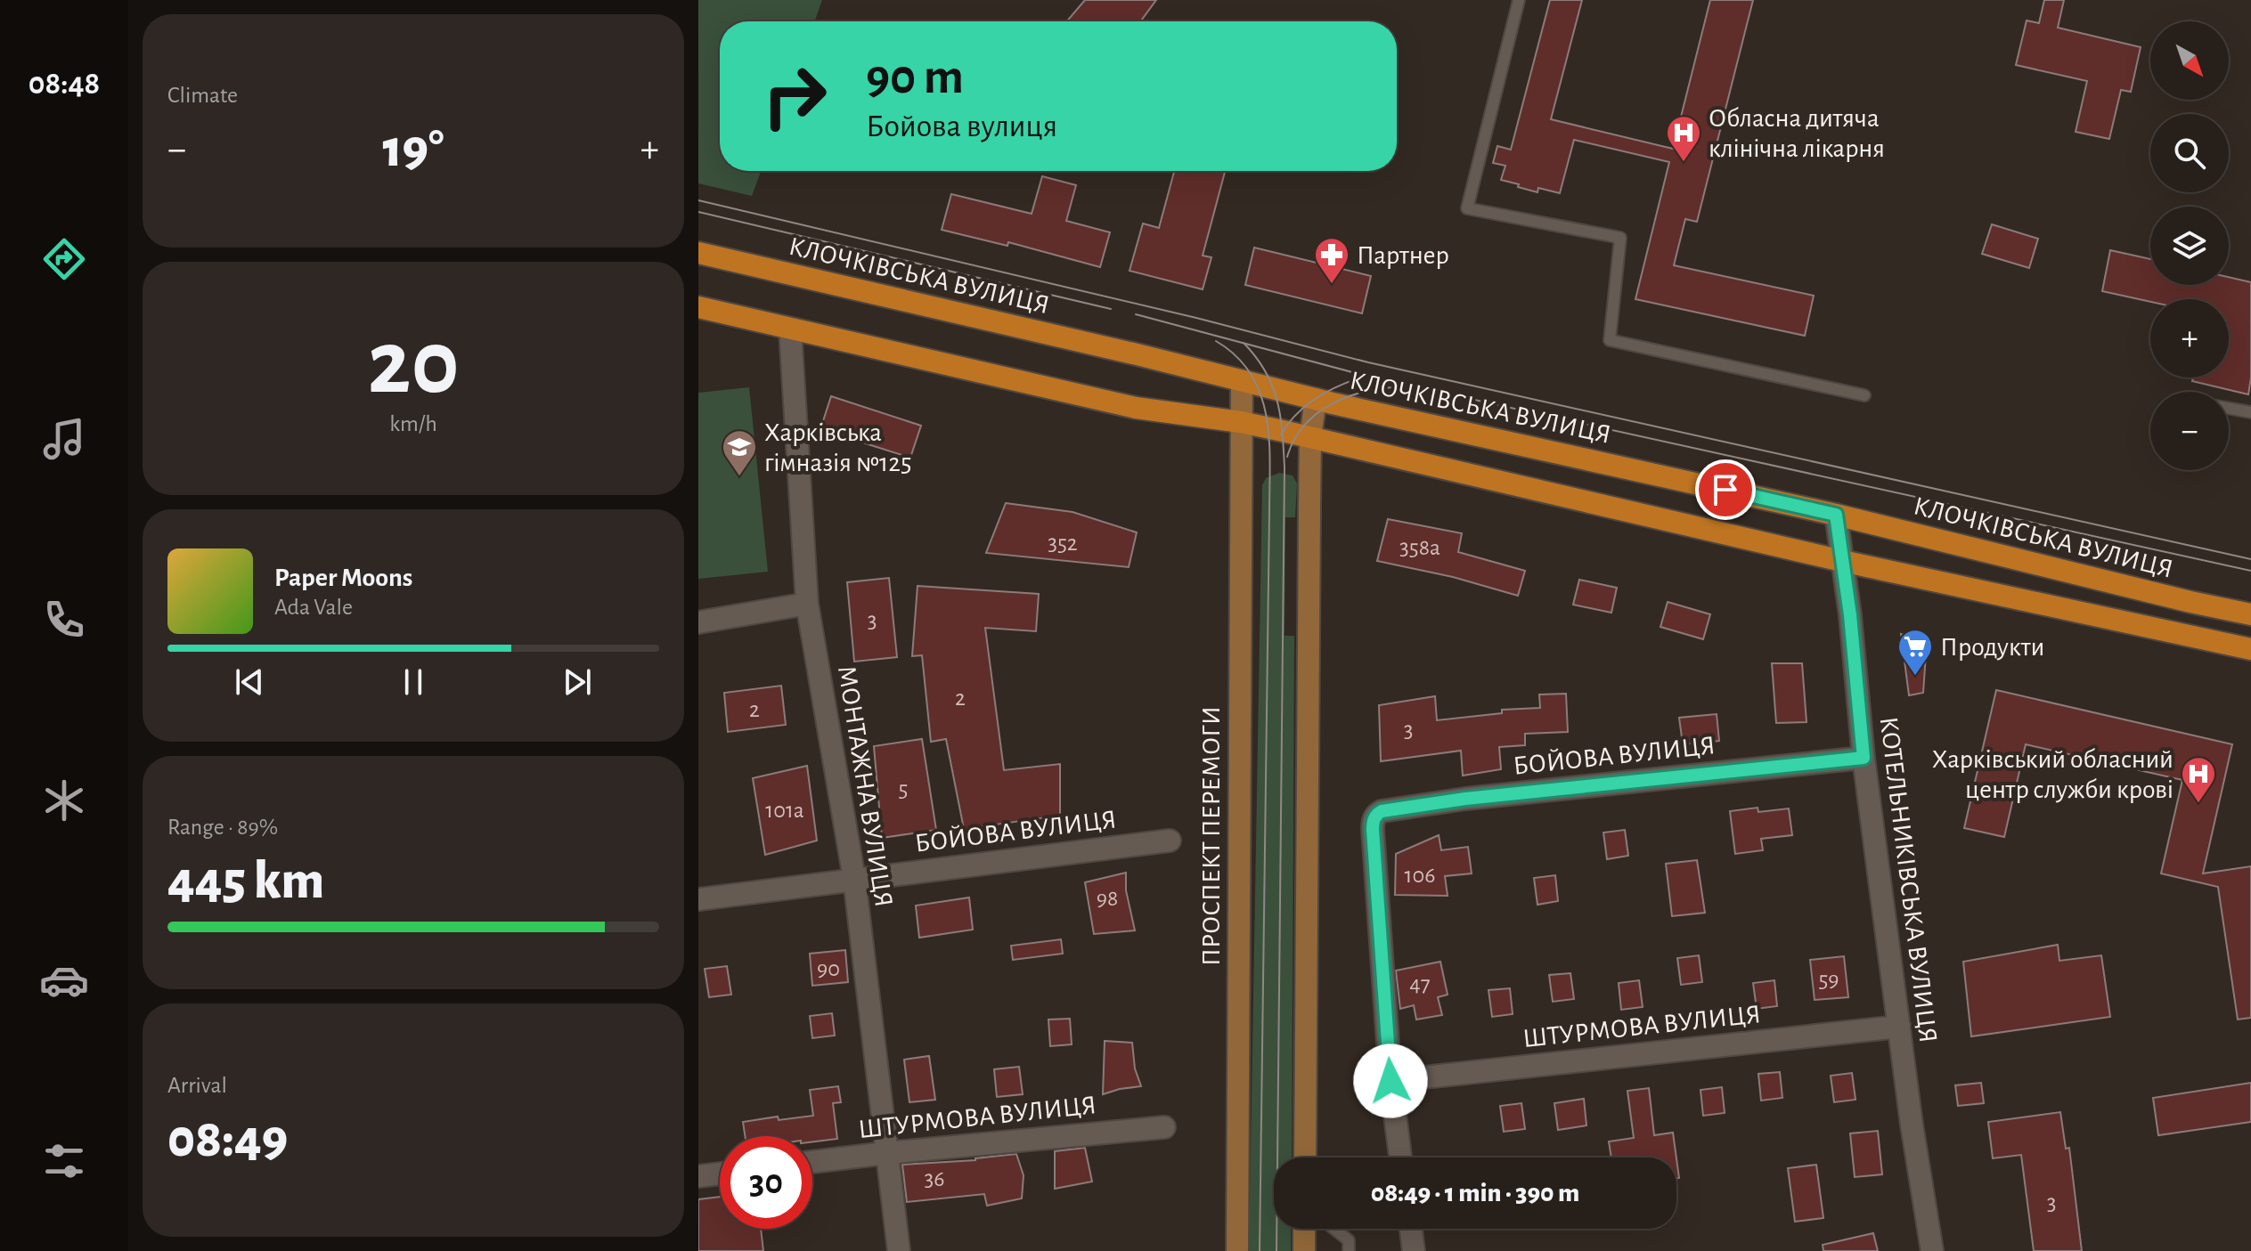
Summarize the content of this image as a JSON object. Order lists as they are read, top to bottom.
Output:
{
  "streets": {
    "main road": ["КЛОЧКІВСЬКА ВУЛИЦЯ", "ПРОСПЕКТ ПЕРЕМОГИ"],
    "street": [
      "БОЙОВА ВУЛИЦЯ",
      "МОНТАЖНА ВУЛИЦЯ",
      "КОТЕЛЬНИКІВСЬКА ВУЛИЦЯ",
      "ШТУРМОВА ВУЛИЦЯ"
    ]
  },
  "crossings": [
    ["КЛОЧКІВСЬКА ВУЛИЦЯ", "ПРОСПЕКТ ПЕРЕМОГИ"],
    ["КЛОЧКІВСЬКА ВУЛИЦЯ", "КОТЕЛЬНИКІВСЬКА ВУЛИЦЯ"],
    ["БОЙОВА ВУЛИЦЯ", "МОНТАЖНА ВУЛИЦЯ"],
    ["БОЙОВА ВУЛИЦЯ", "КОТЕЛЬНИКІВСЬКА ВУЛИЦЯ"],
    ["БОЙОВА ВУЛИЦЯ", "ШТУРМОВА ВУЛИЦЯ"],
    ["МОНТАЖНА ВУЛИЦЯ", "ШТУРМОВА ВУЛИЦЯ"],
    ["КОТЕЛЬНИКІВСЬКА ВУЛИЦЯ", "ШТУРМОВА ВУЛИЦЯ"]
  ],
  "places": {
    "hospital": ["Обласна дитяча клінічна лікарня", "Харківський обласний центр служби крові"],
    "pharmacy": ["Партнер"],
    "school or university": ["Харківська гімназія №125"],
    "supermarket": ["Продукти"]
  },
  "house_numbers": [
    "352",
    "358а",
    "3",
    "2",
    "2",
    "3",
    "5",
    "101а",
    "106",
    "98",
    "90",
    "59",
    "47",
    "36",
    "3"
  ],
  "north": "bottom right",
  "page": {
    "tabs": "08:48",
    "tile": [
      "Climate",
      ["20", "km/h"],
      ["Range · 89%", "445 km"],
      ["Arrival", "08:49"]
    ],
    "map_buttons": ["+", "−"],
    "turn": ["90 m", "Бойова вулиця"],
    "heat": ["−", "19°", "+"],
    "song": ["Paper Moons", "Ada Vale"],
    "limit": "30",
    "trip": "08:49 · 1 min · 390 m"
  }
}
